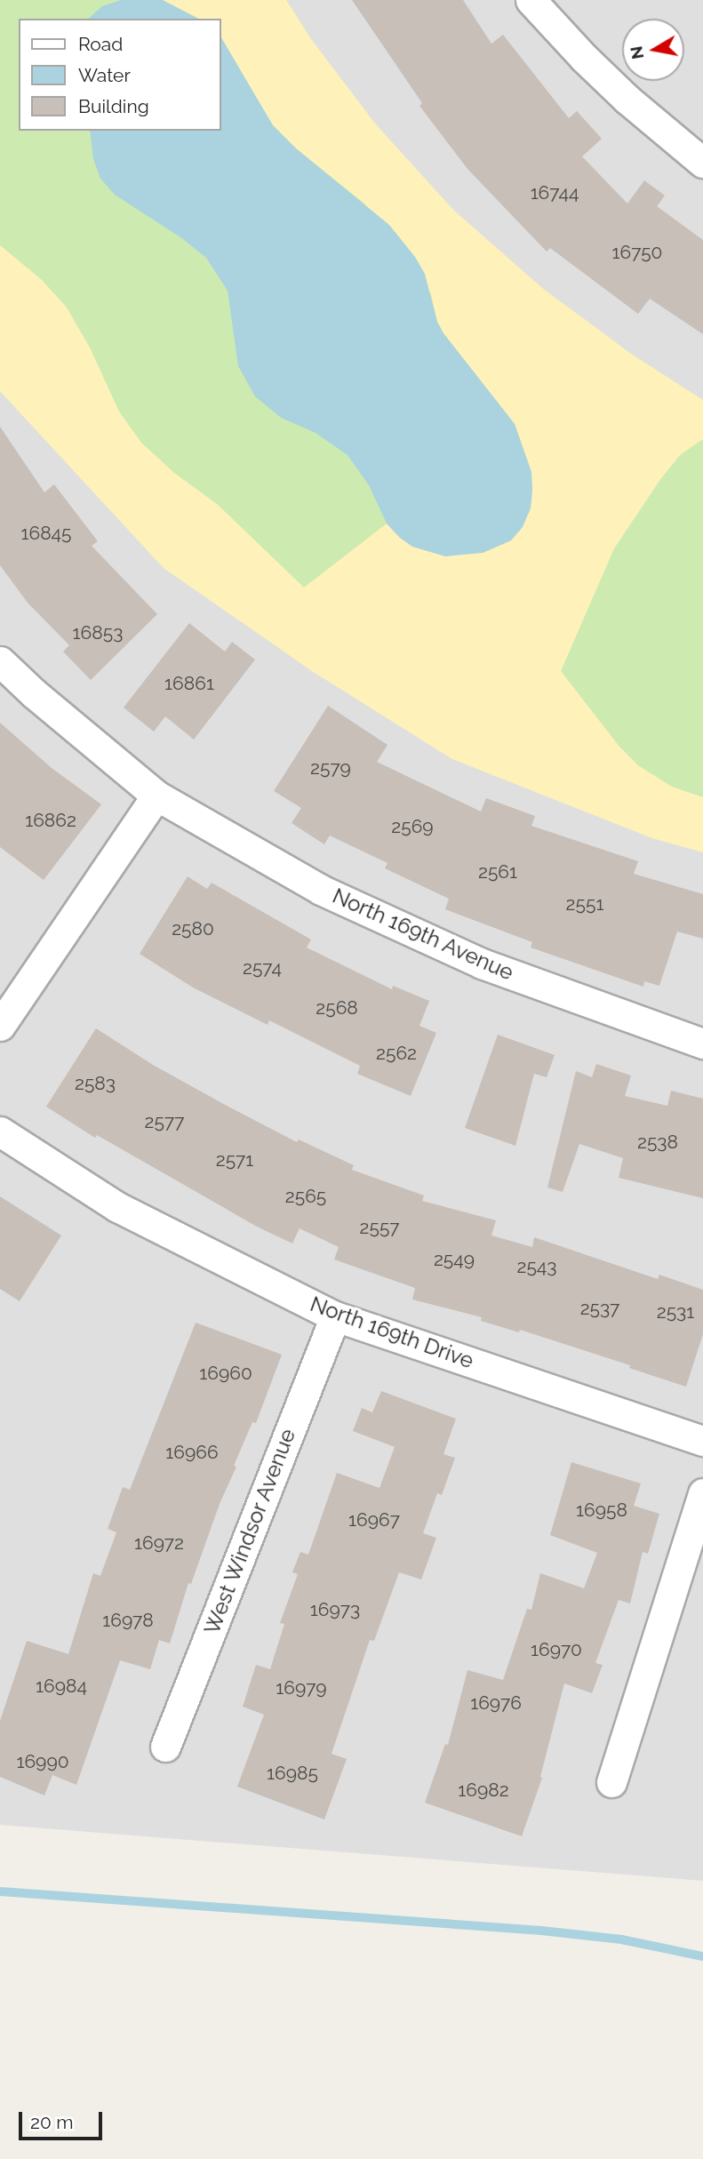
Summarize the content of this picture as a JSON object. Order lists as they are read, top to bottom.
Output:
{
  "streets": {
    "street": ["North 169th Avenue", "North 169th Drive", "West Windsor Avenue"]
  },
  "crossings": [
    ["North 169th Drive", "West Windsor Avenue"]
  ],
  "house_numbers": [
    "16744",
    "16750",
    "16845",
    "16853",
    "16861",
    "2579",
    "16862",
    "2569",
    "2561",
    "2551",
    "2580",
    "2574",
    "2568",
    "2562",
    "2583",
    "2577",
    "2538",
    "2571",
    "2565",
    "2557",
    "2549",
    "2543",
    "2537",
    "2531",
    "16960",
    "16966",
    "16958",
    "16967",
    "16972",
    "16973",
    "16978",
    "16970",
    "16984",
    "16979",
    "16976",
    "16990",
    "16985",
    "16982"
  ],
  "legend": ["Road", "Water", "Building"],
  "scale_bar": "20 m",
  "north": "left"
}
